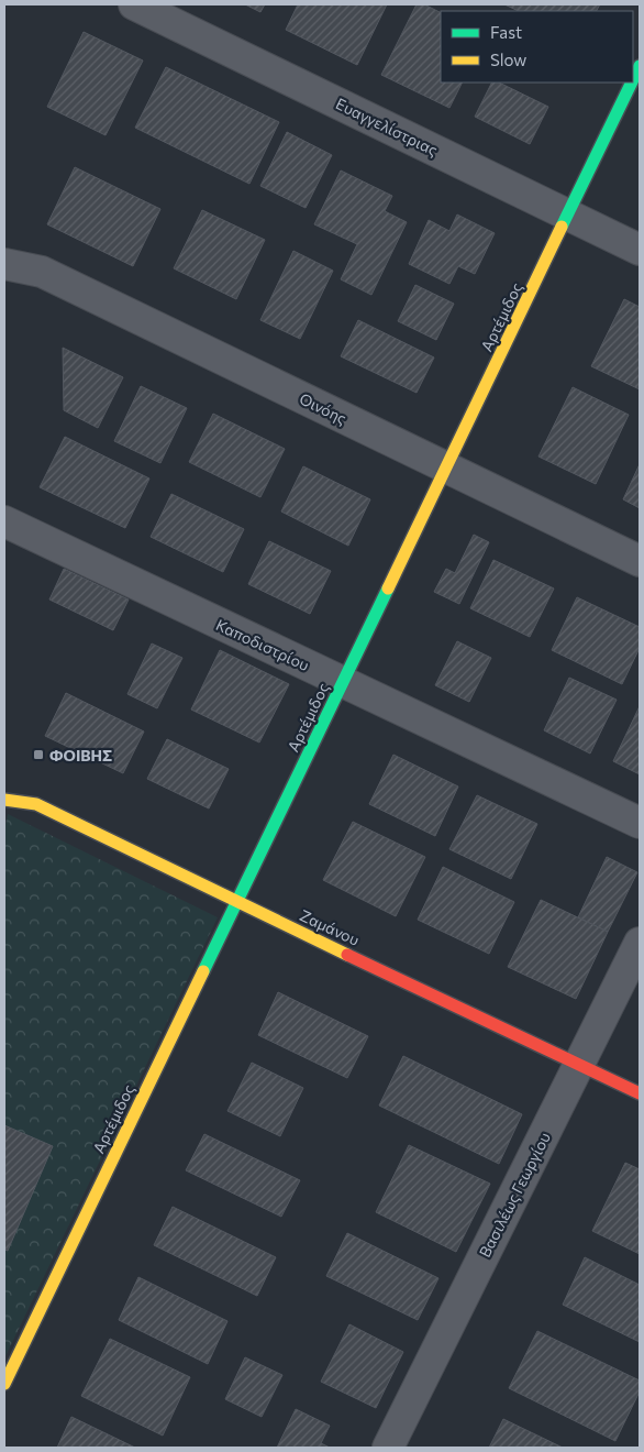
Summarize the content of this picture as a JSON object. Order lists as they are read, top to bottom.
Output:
{
  "streets": {
    "street": [
      "Ευαγγελίστριας",
      "Αρτέμιδος",
      "Οινόης",
      "Καποδιστρίου",
      "Ζαμάνου",
      "Βασιλέως Γεωργίου"
    ]
  },
  "crossings": [
    ["Ευαγγελίστριας", "Αρτέμιδος"],
    ["Αρτέμιδος", "Οινόης"],
    ["Αρτέμιδος", "Καποδιστρίου"],
    ["Αρτέμιδος", "Ζαμάνου"],
    ["Ζαμάνου", "Βασιλέως Γεωργίου"]
  ],
  "places": {
    "transit": ["ΦΟΙΒΗΣ"]
  },
  "legend": ["Fast", "Slow"]
}
